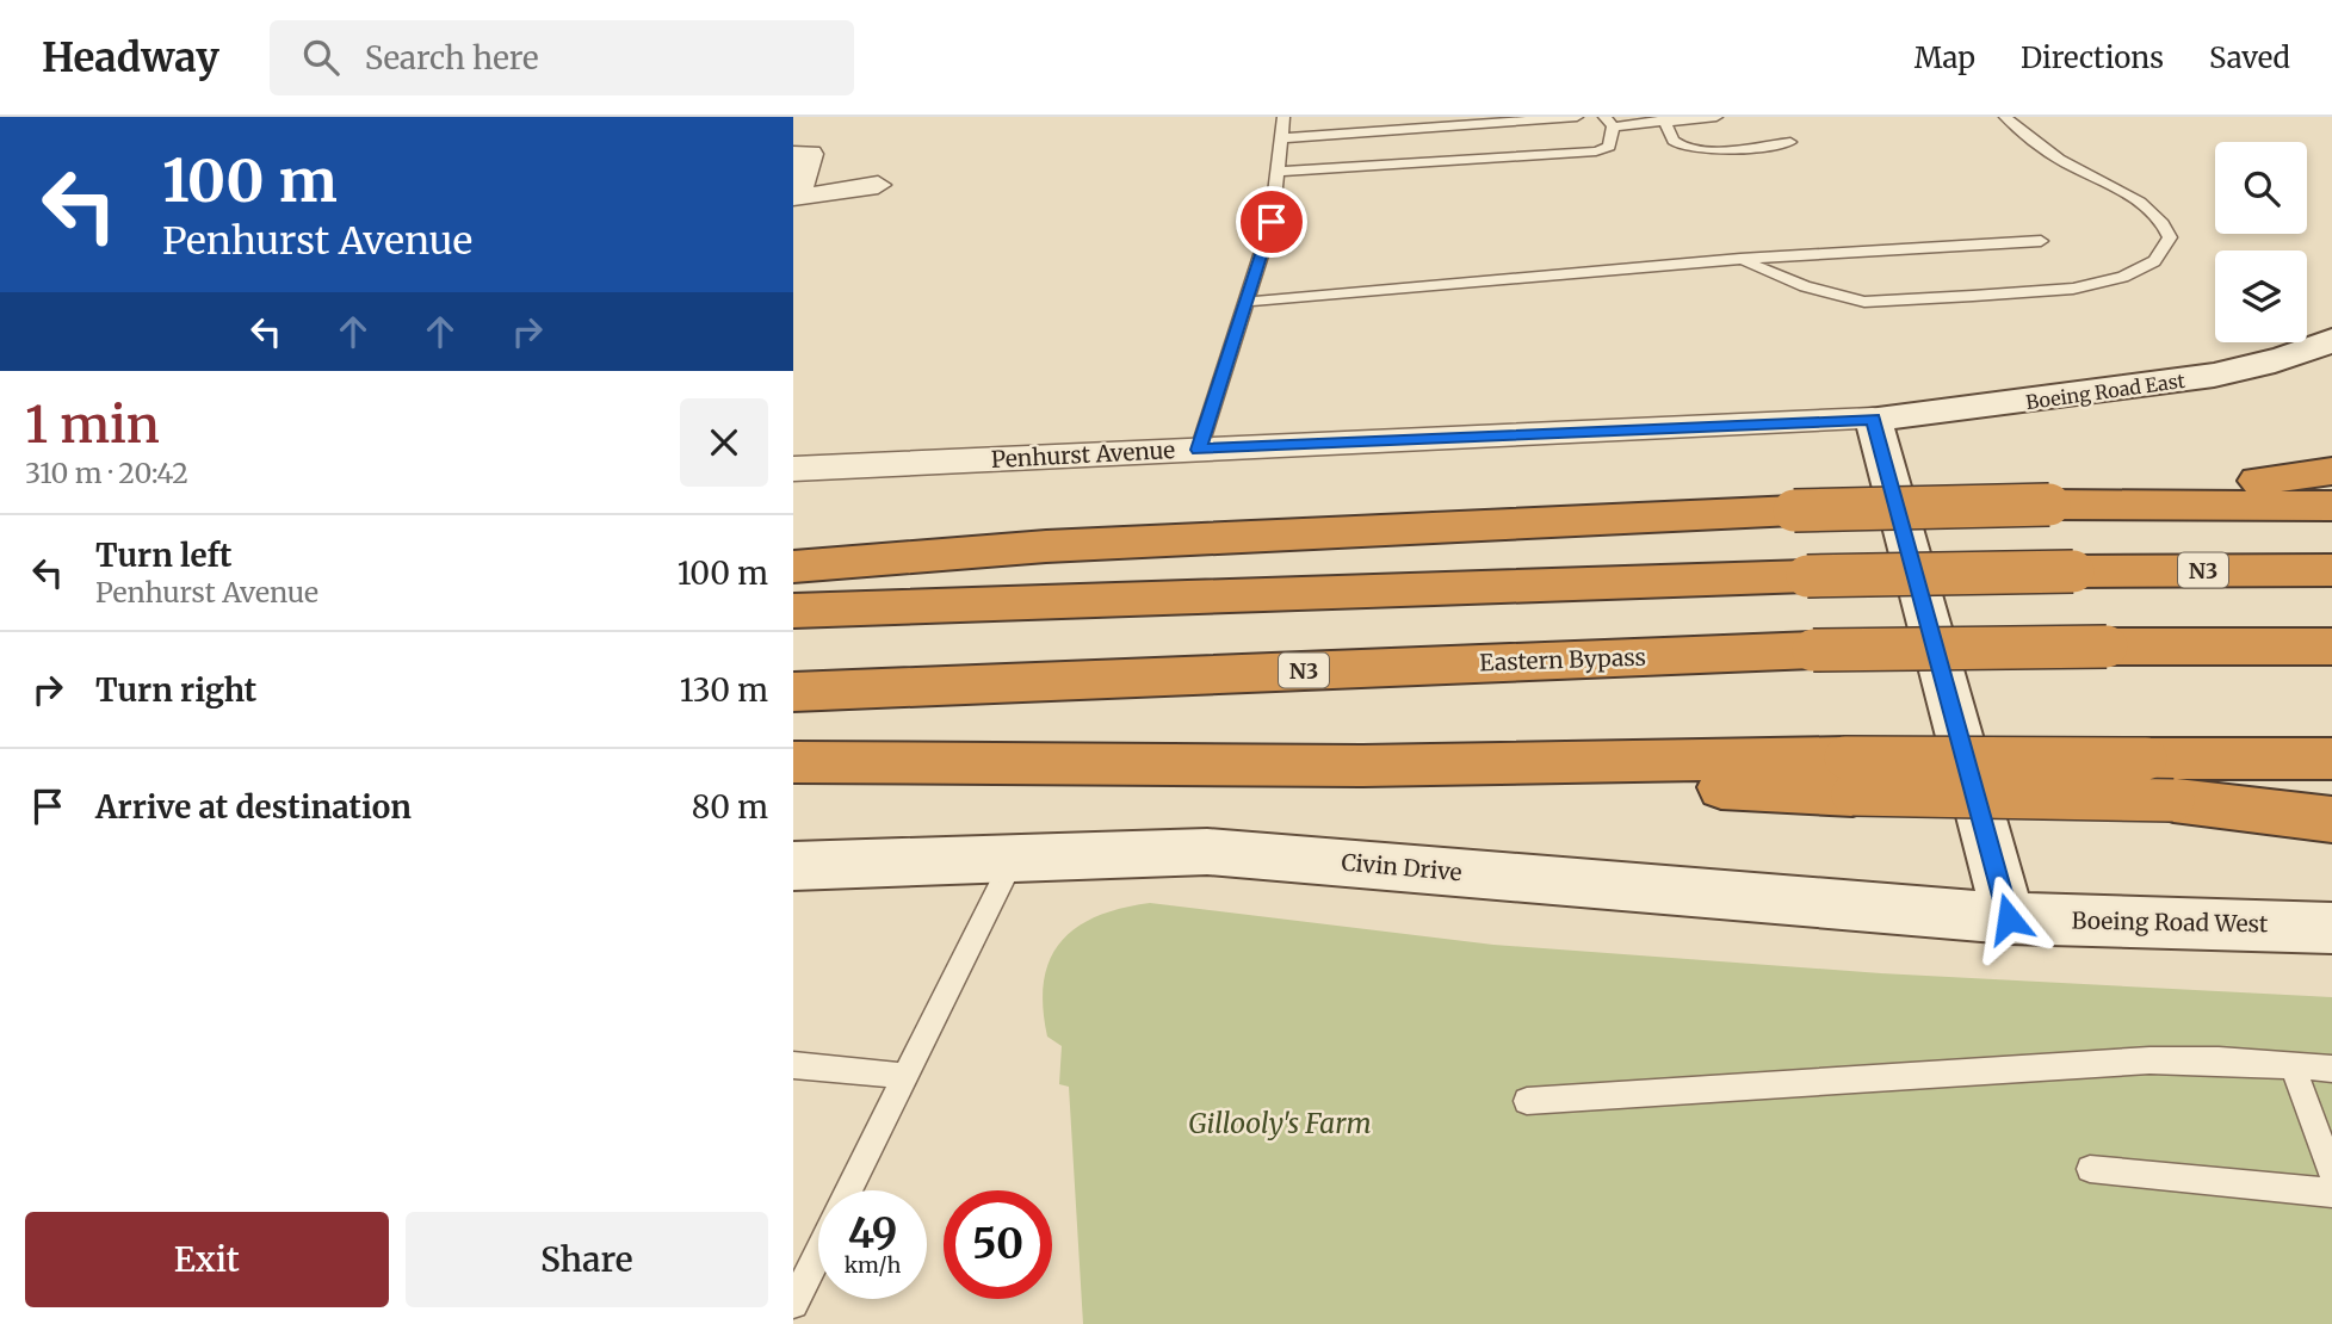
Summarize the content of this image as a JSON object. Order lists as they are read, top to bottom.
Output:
{
  "streets": {
    "highway": ["N3", "Eastern Bypass"],
    "main road": ["Boeing Road East", "Civin Drive", "Boeing Road West"],
    "street": ["Penhurst Avenue"]
  },
  "crossings": [
    ["Boeing Road East", "Penhurst Avenue"],
    ["Civin Drive", "Boeing Road West"]
  ],
  "parks": ["Gillooly's Farm"],
  "page": {
    "header": "Headway",
    "search": "Search here",
    "nav": ["Map", "Directions", "Saved"],
    "turn": ["100 m", "Penhurst Avenue"],
    "heading": ["1 min", "310 m · 20:42"],
    "list": [
      {
        "name": "Turn left",
        "note": "Penhurst Avenue",
        "value": "100 m"
      },
      {
        "name": "Turn right",
        "value": "130 m"
      },
      {
        "name": "Arrive at destination",
        "value": "80 m"
      }
    ],
    "speed": "49 km/h",
    "limit": "50",
    "buttons": ["Exit", "Share"]
  }
}
